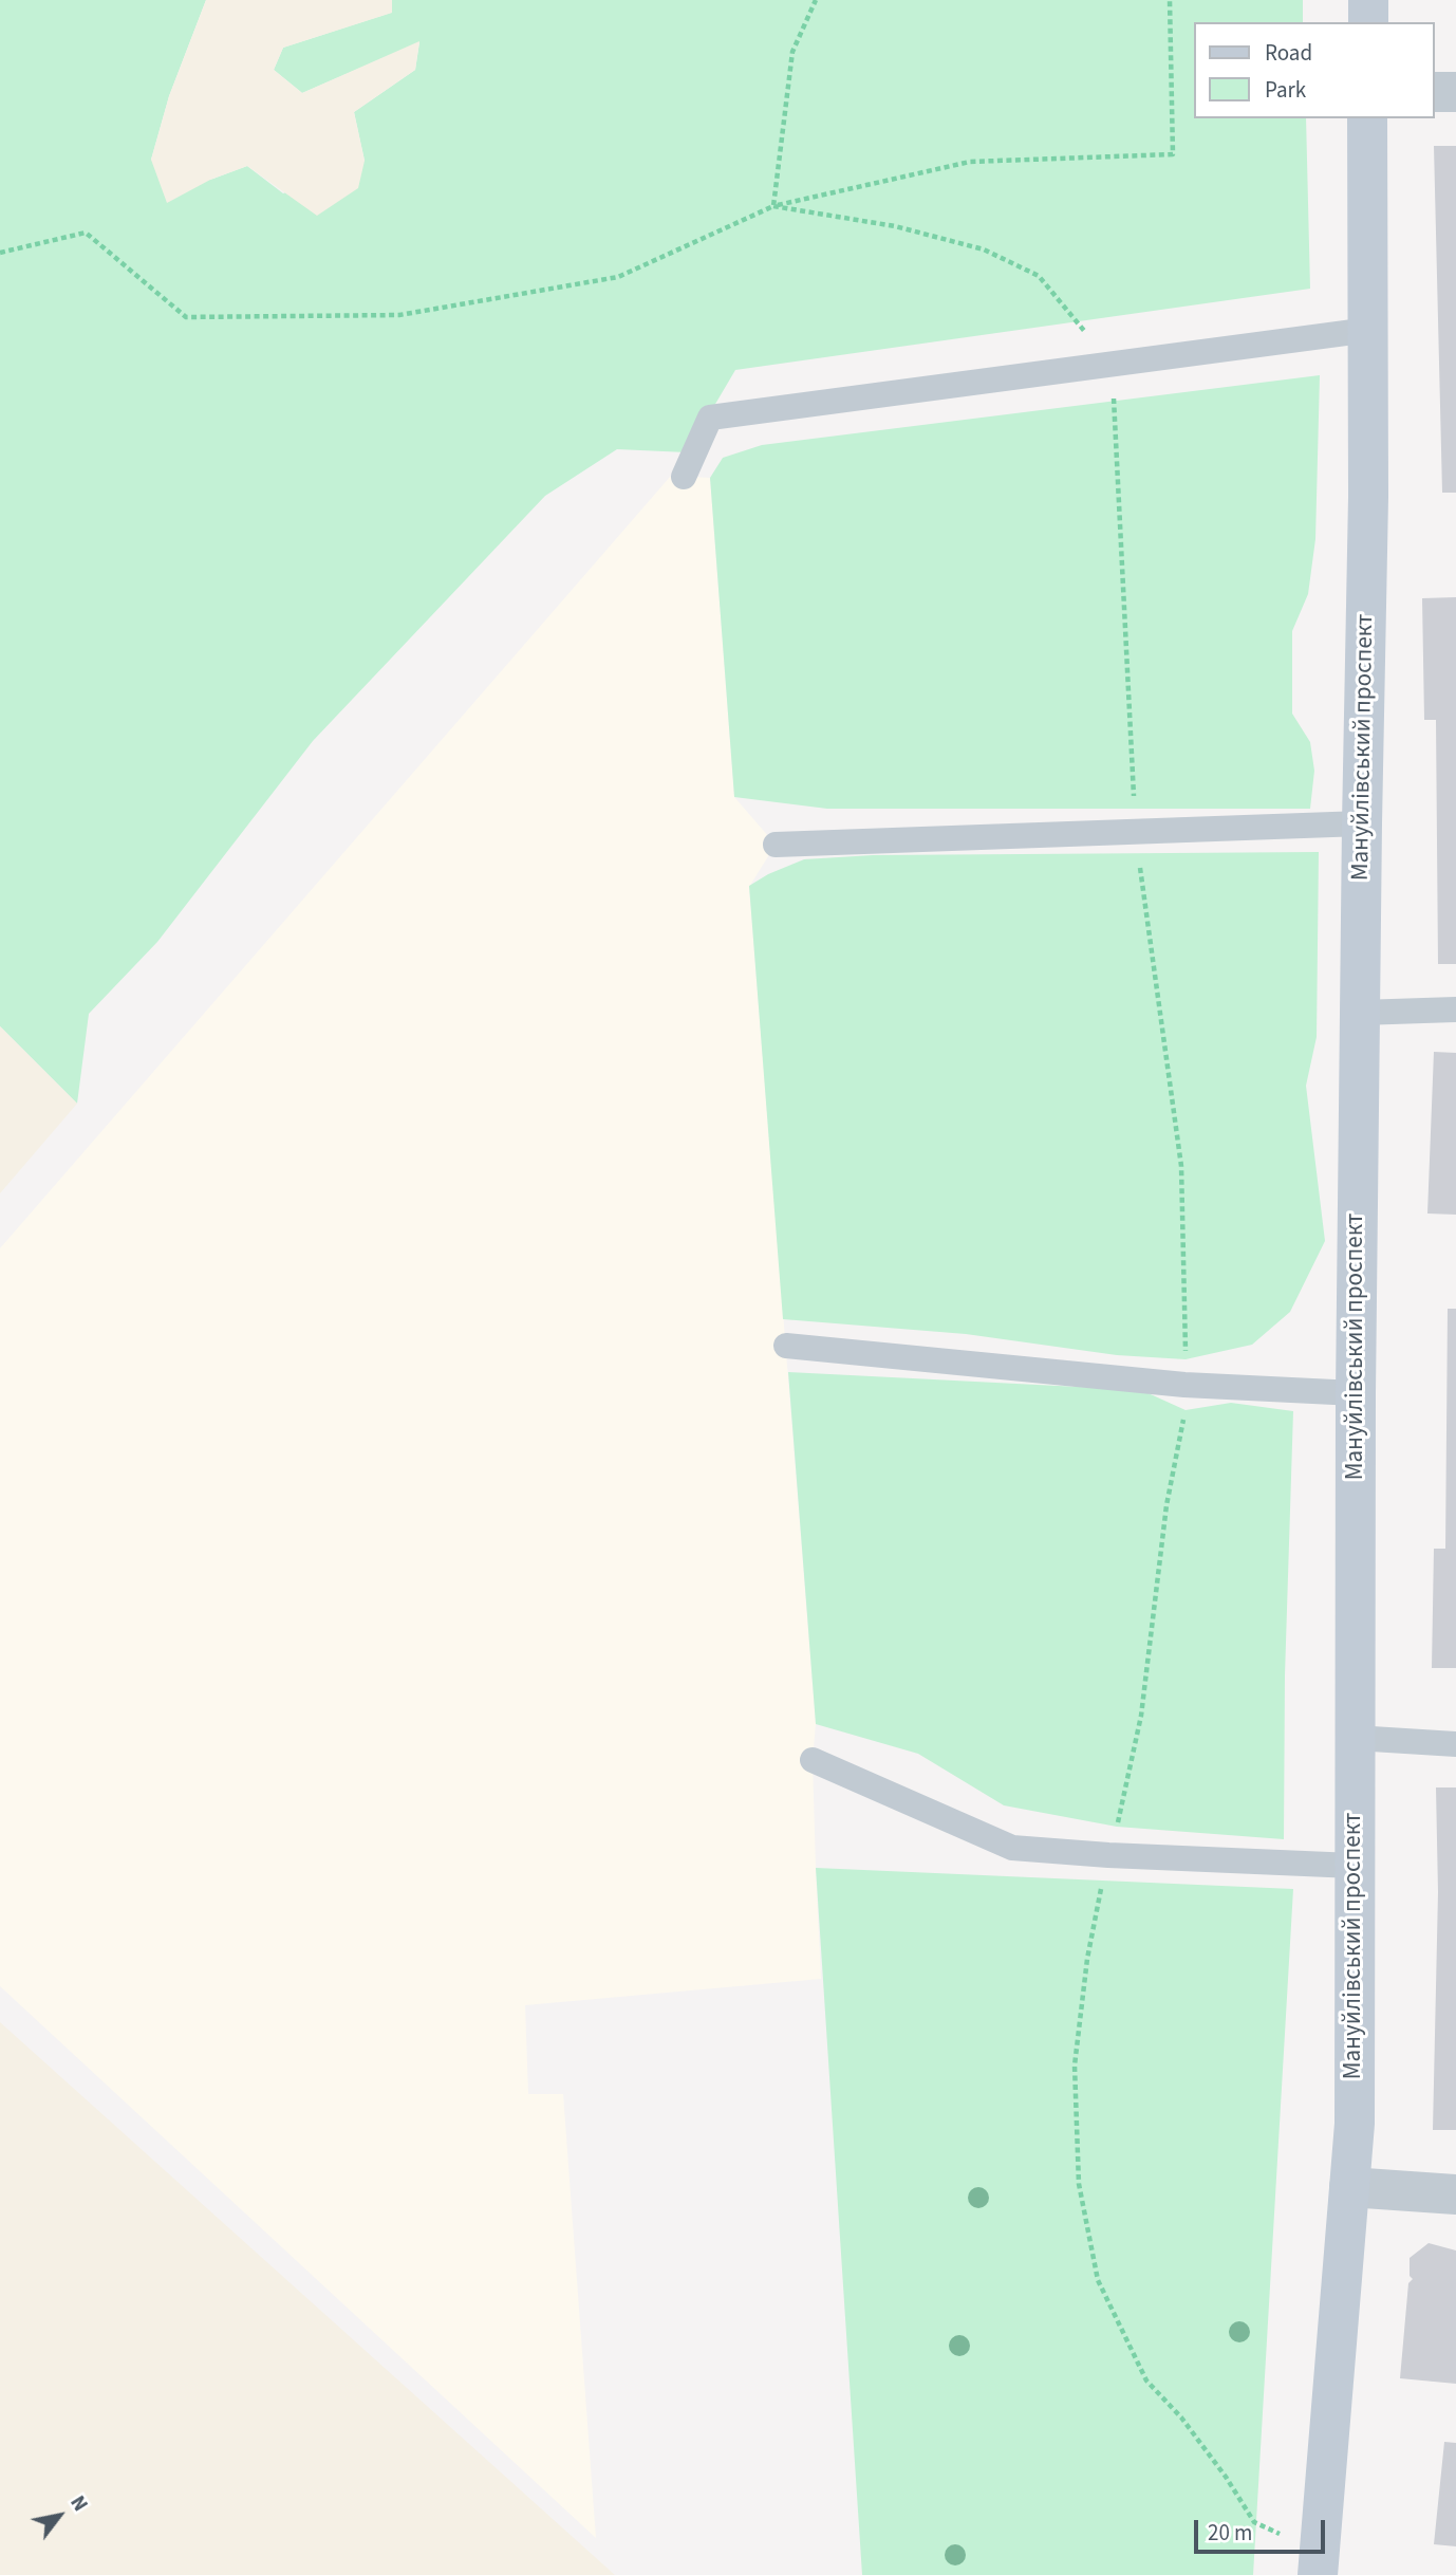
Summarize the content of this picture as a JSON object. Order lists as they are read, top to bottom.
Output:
{
  "streets": {
    "main road": ["Мануйлівський проспект"]
  },
  "legend": ["Road", "Park"],
  "scale_bar": "20 m",
  "north": "top right"
}
